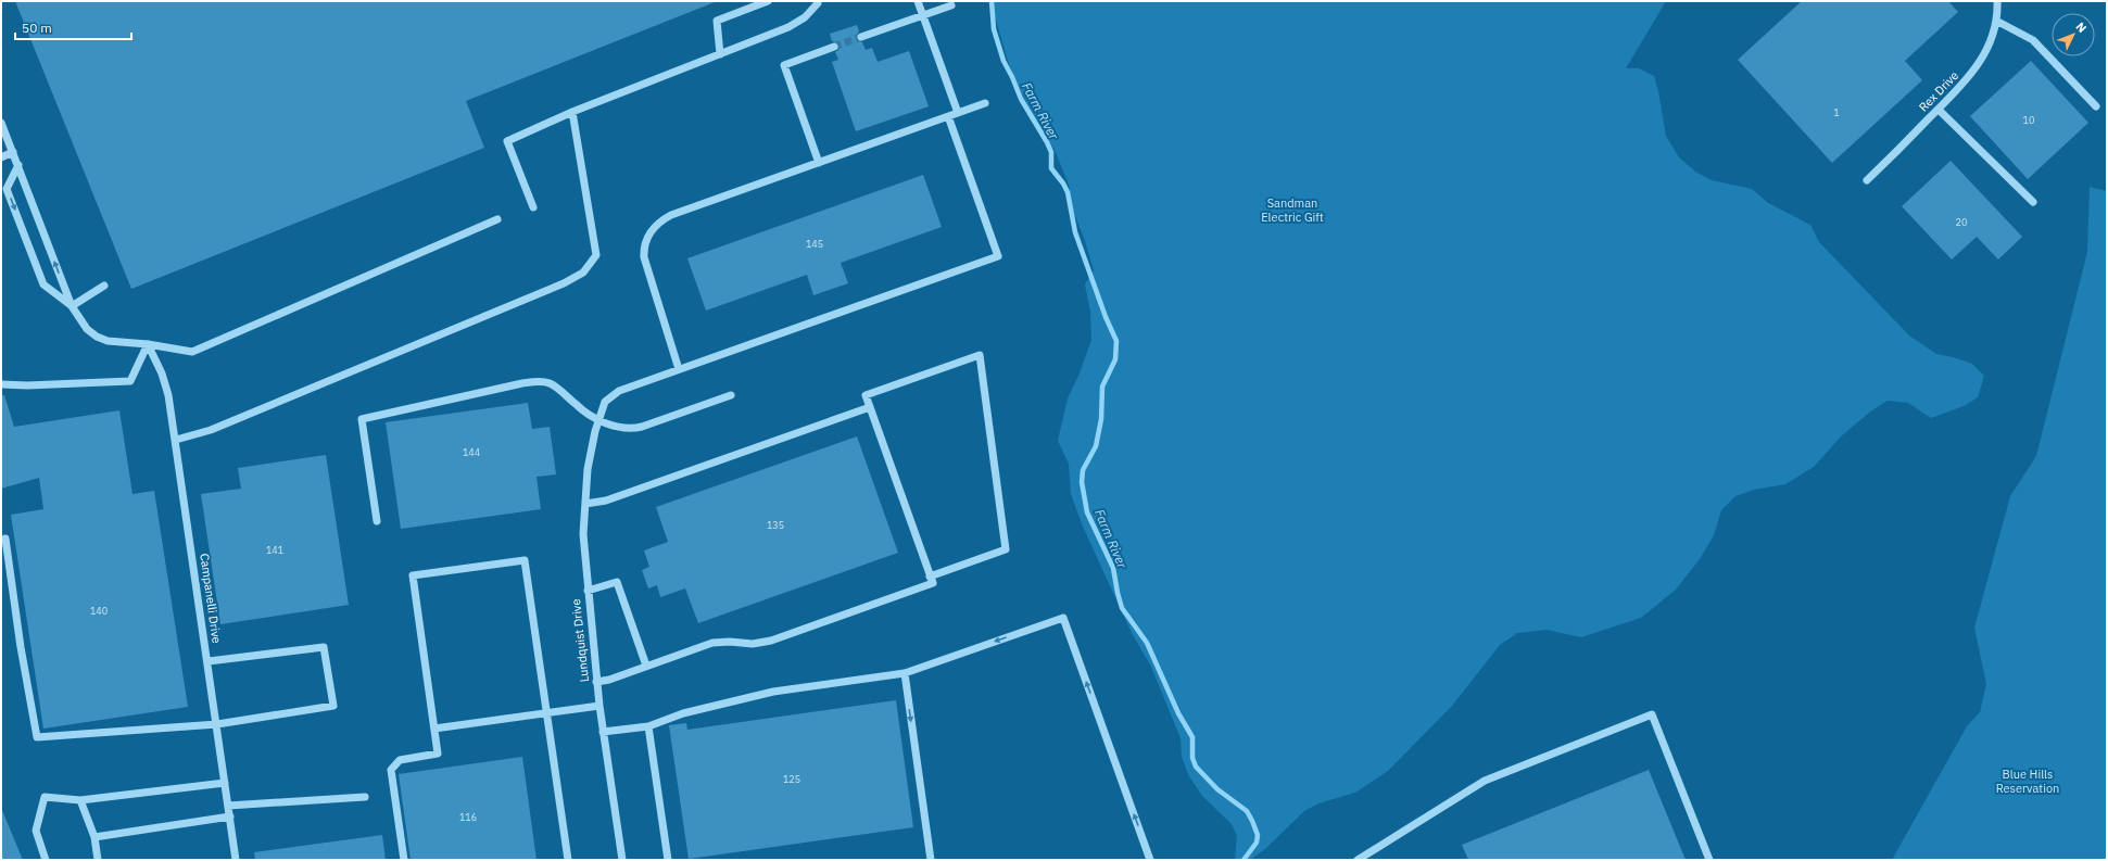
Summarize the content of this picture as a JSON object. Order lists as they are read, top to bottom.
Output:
{
  "streets": {
    "street": ["Rex Drive", "Campanelli Drive", "Lundquist Drive"]
  },
  "water": ["Farm River"],
  "parks": ["Sandman Electric Gift", "Blue Hills Reservation"],
  "house_numbers": [
    "1",
    "10",
    "20",
    "145",
    "144",
    "135",
    "141",
    "140",
    "125",
    "116"
  ],
  "scale_bar": "50 m",
  "north": "top right"
}
